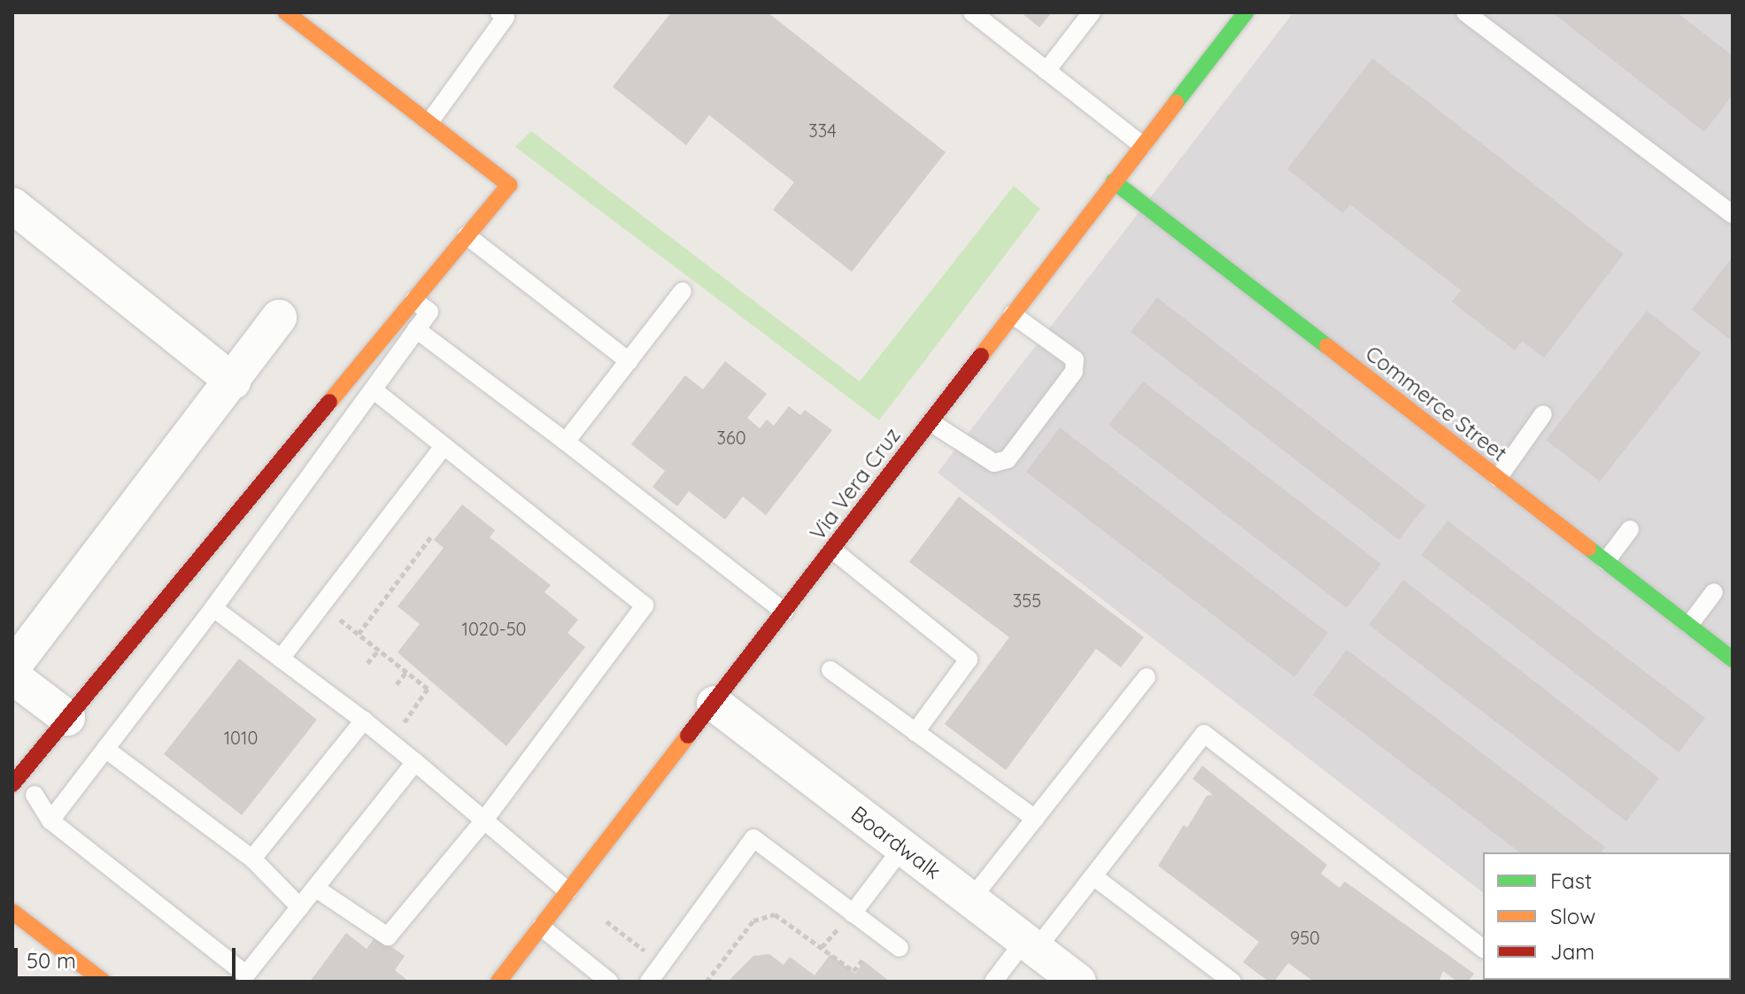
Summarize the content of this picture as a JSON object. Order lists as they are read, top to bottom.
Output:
{
  "streets": {
    "street": ["Commerce Street", "Via Vera Cruz", "Boardwalk"]
  },
  "crossings": [
    ["Commerce Street", "Via Vera Cruz"],
    ["Via Vera Cruz", "Boardwalk"]
  ],
  "house_numbers": [
    "334",
    "360",
    "355",
    "1020-50",
    "1010",
    "950"
  ],
  "legend": ["Fast", "Slow", "Jam"],
  "scale_bar": "50 m"
}
